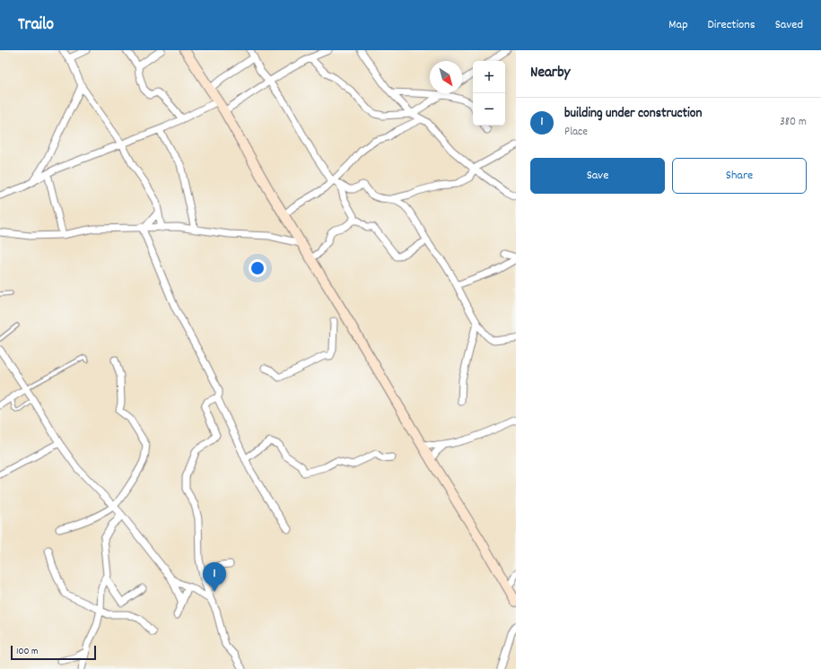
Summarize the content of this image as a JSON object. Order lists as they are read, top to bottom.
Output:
{
  "scale_bar": "100 m",
  "north": "bottom right",
  "page": {
    "header": "Trailo",
    "nav": ["Map", "Directions", "Saved"],
    "heading": "Nearby",
    "map_buttons": ["+", "−"],
    "list": [
      {
        "mark": "1",
        "name": "building under construction",
        "note": "Place",
        "value": "380 m"
      }
    ],
    "buttons": ["Save", "Share"],
    "pins": "1",
    "scale": "100 m"
  }
}
